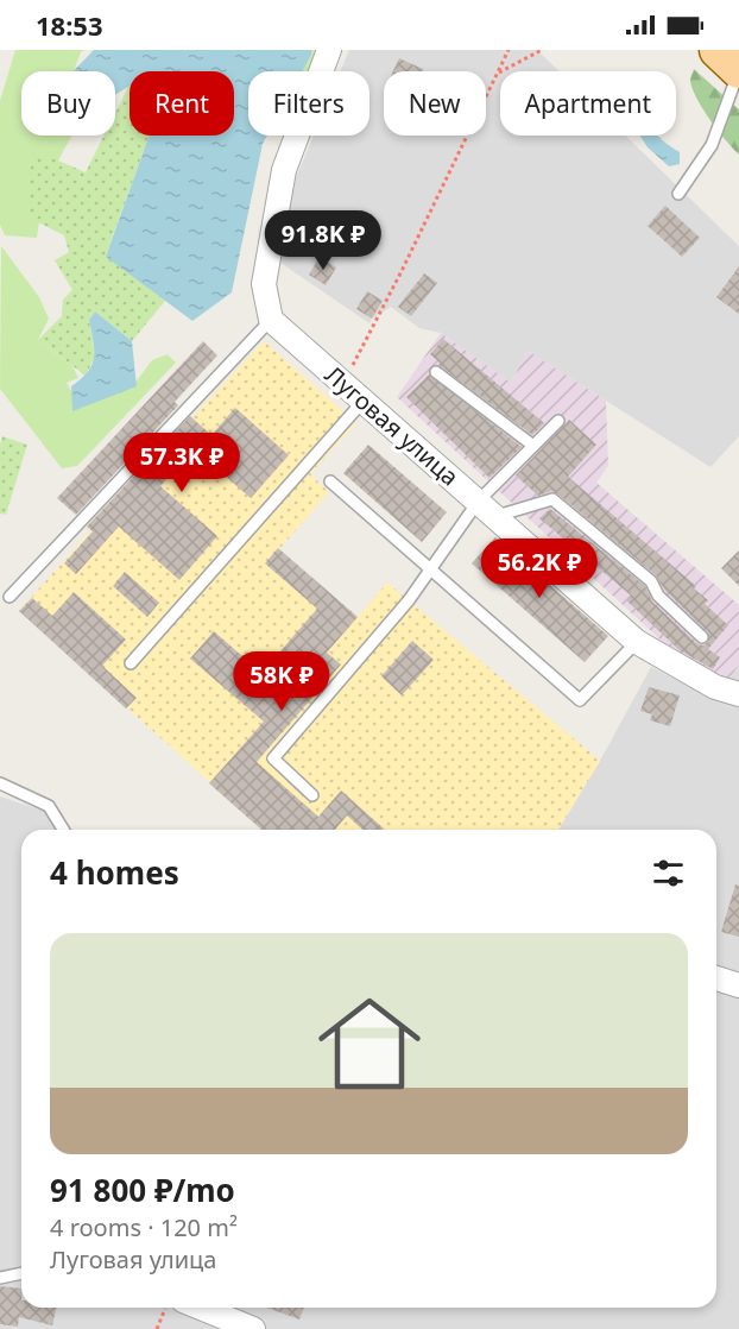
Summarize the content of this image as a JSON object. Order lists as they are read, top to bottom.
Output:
{
  "streets": {
    "street": ["Луговая улица"]
  },
  "page": {
    "status": "18:53",
    "chip": [
      "Buy",
      "Rent",
      "Filters",
      "New",
      "Apartment"
    ],
    "price": [
      "91.8K ₽",
      "57.3K ₽",
      "56.2K ₽",
      "58K ₽"
    ],
    "heading": "4 homes",
    "list": [
      {
        "name": "91 800 ₽/mo",
        "note": "4 rooms · 120 m² · Луговая улица"
      }
    ]
  }
}
